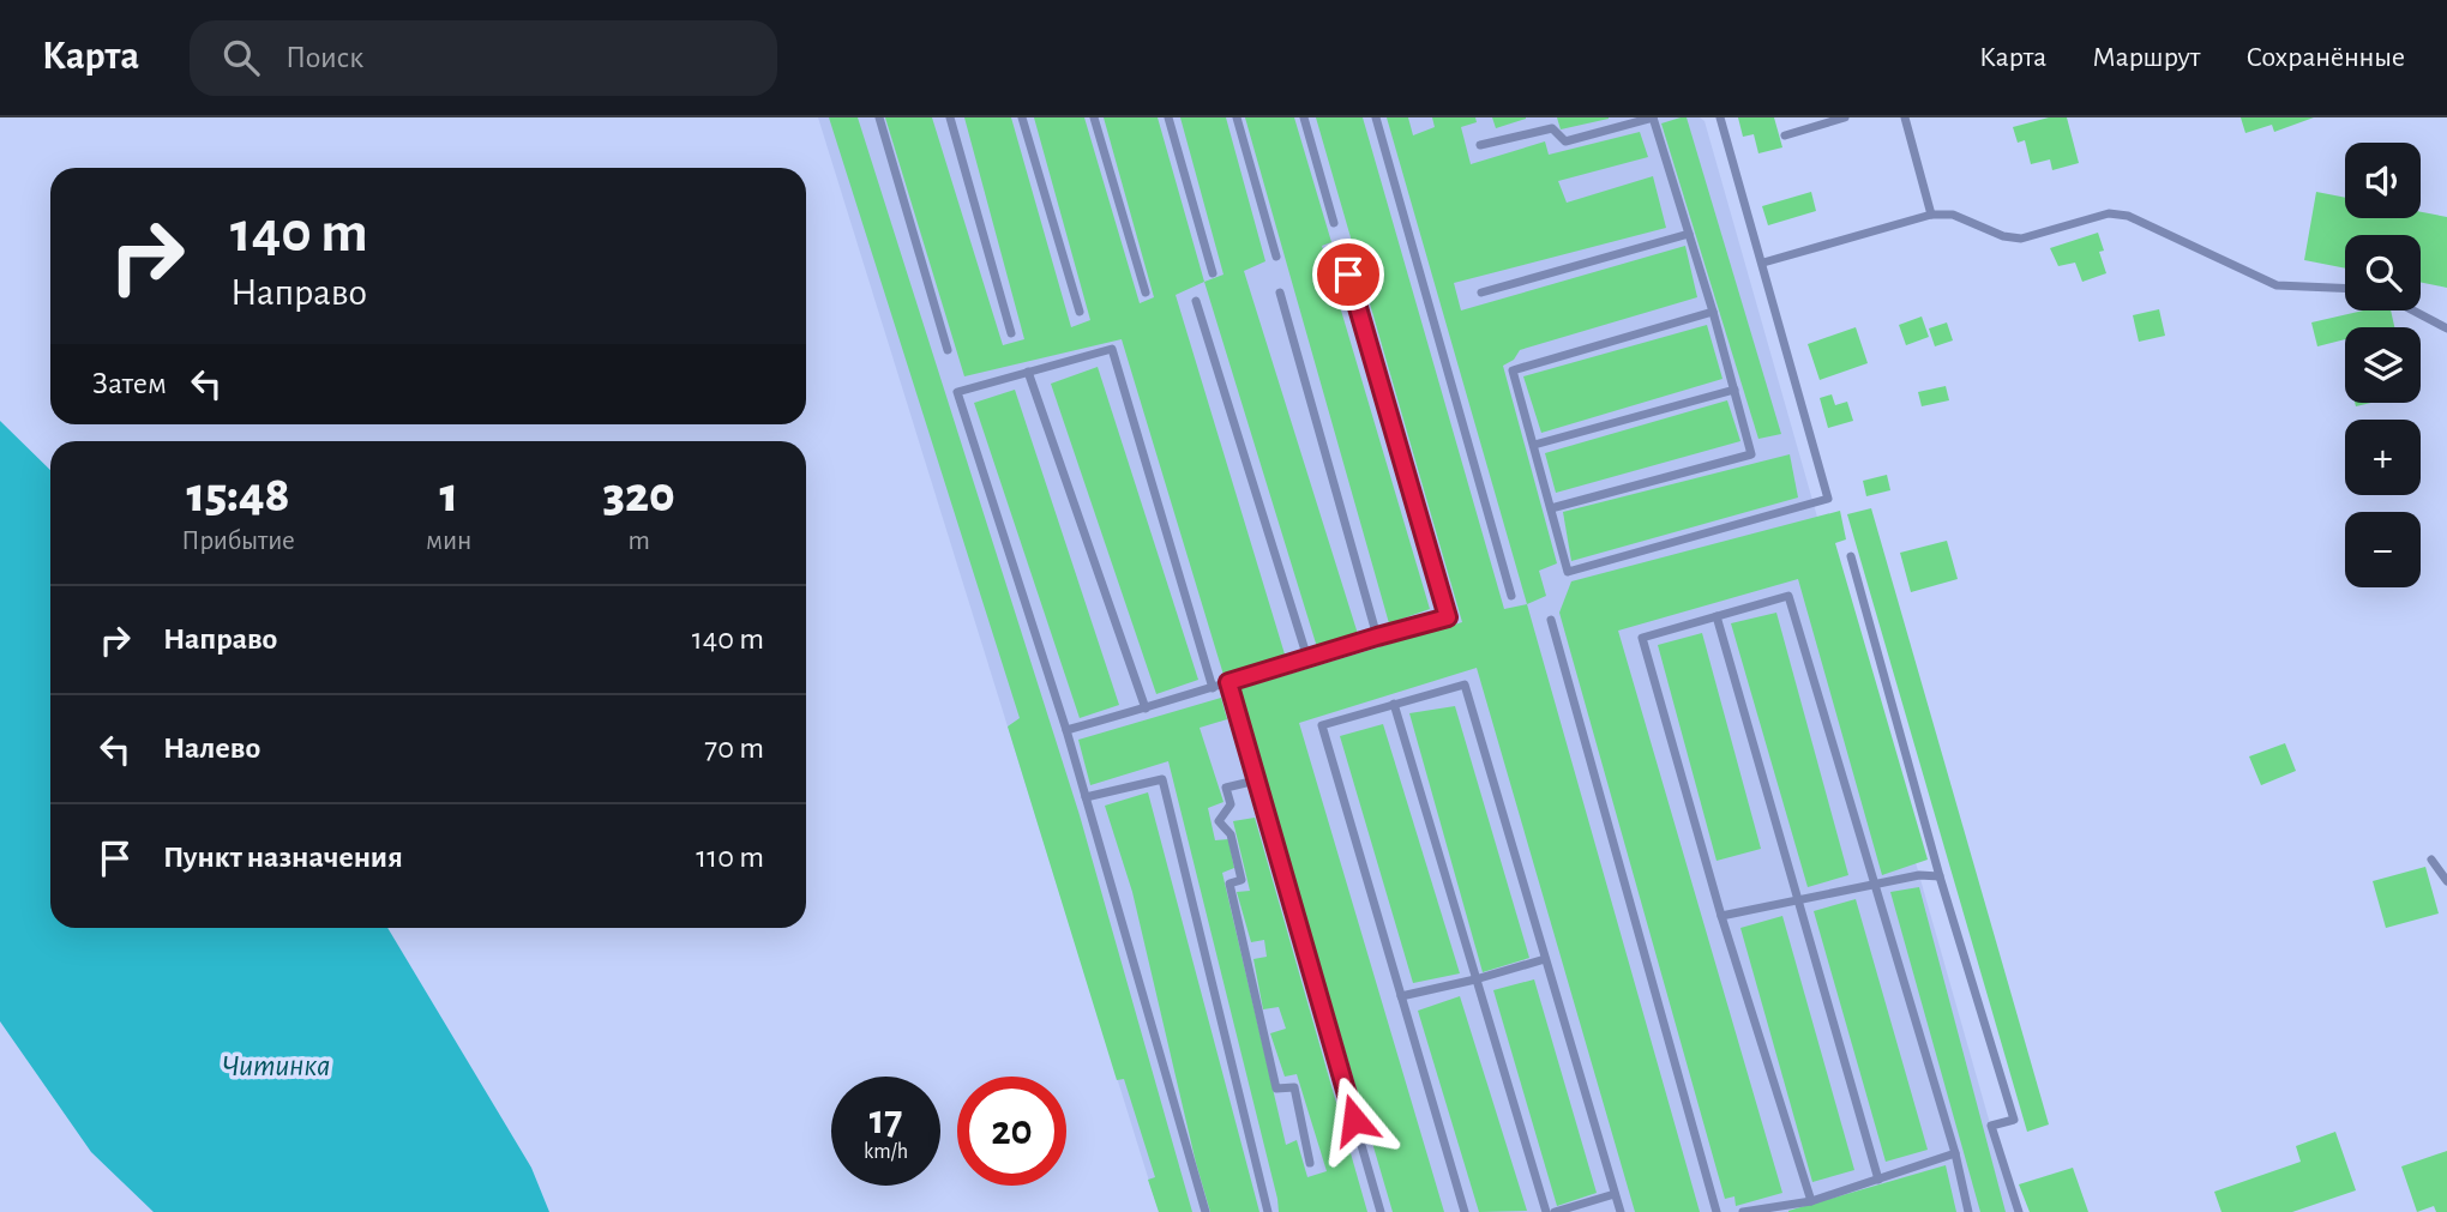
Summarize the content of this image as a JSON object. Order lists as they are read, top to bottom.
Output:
{
  "water": ["Читинка"],
  "page": {
    "header": "Карта",
    "search": "Поиск",
    "nav": ["Карта", "Маршрут", "Сохранённые"],
    "map_buttons": ["+", "−"],
    "turn": ["140 m", "Направо"],
    "then": "Затем",
    "eta": [
      "15:48",
      "Прибытие",
      "1",
      "мин",
      "320",
      "m"
    ],
    "list": [
      {
        "name": "Направо",
        "value": "140 m"
      },
      {
        "name": "Налево",
        "value": "70 m"
      },
      {
        "name": "Пункт назначения",
        "value": "110 m"
      }
    ],
    "speed": "17 km/h",
    "limit": "20"
  }
}
